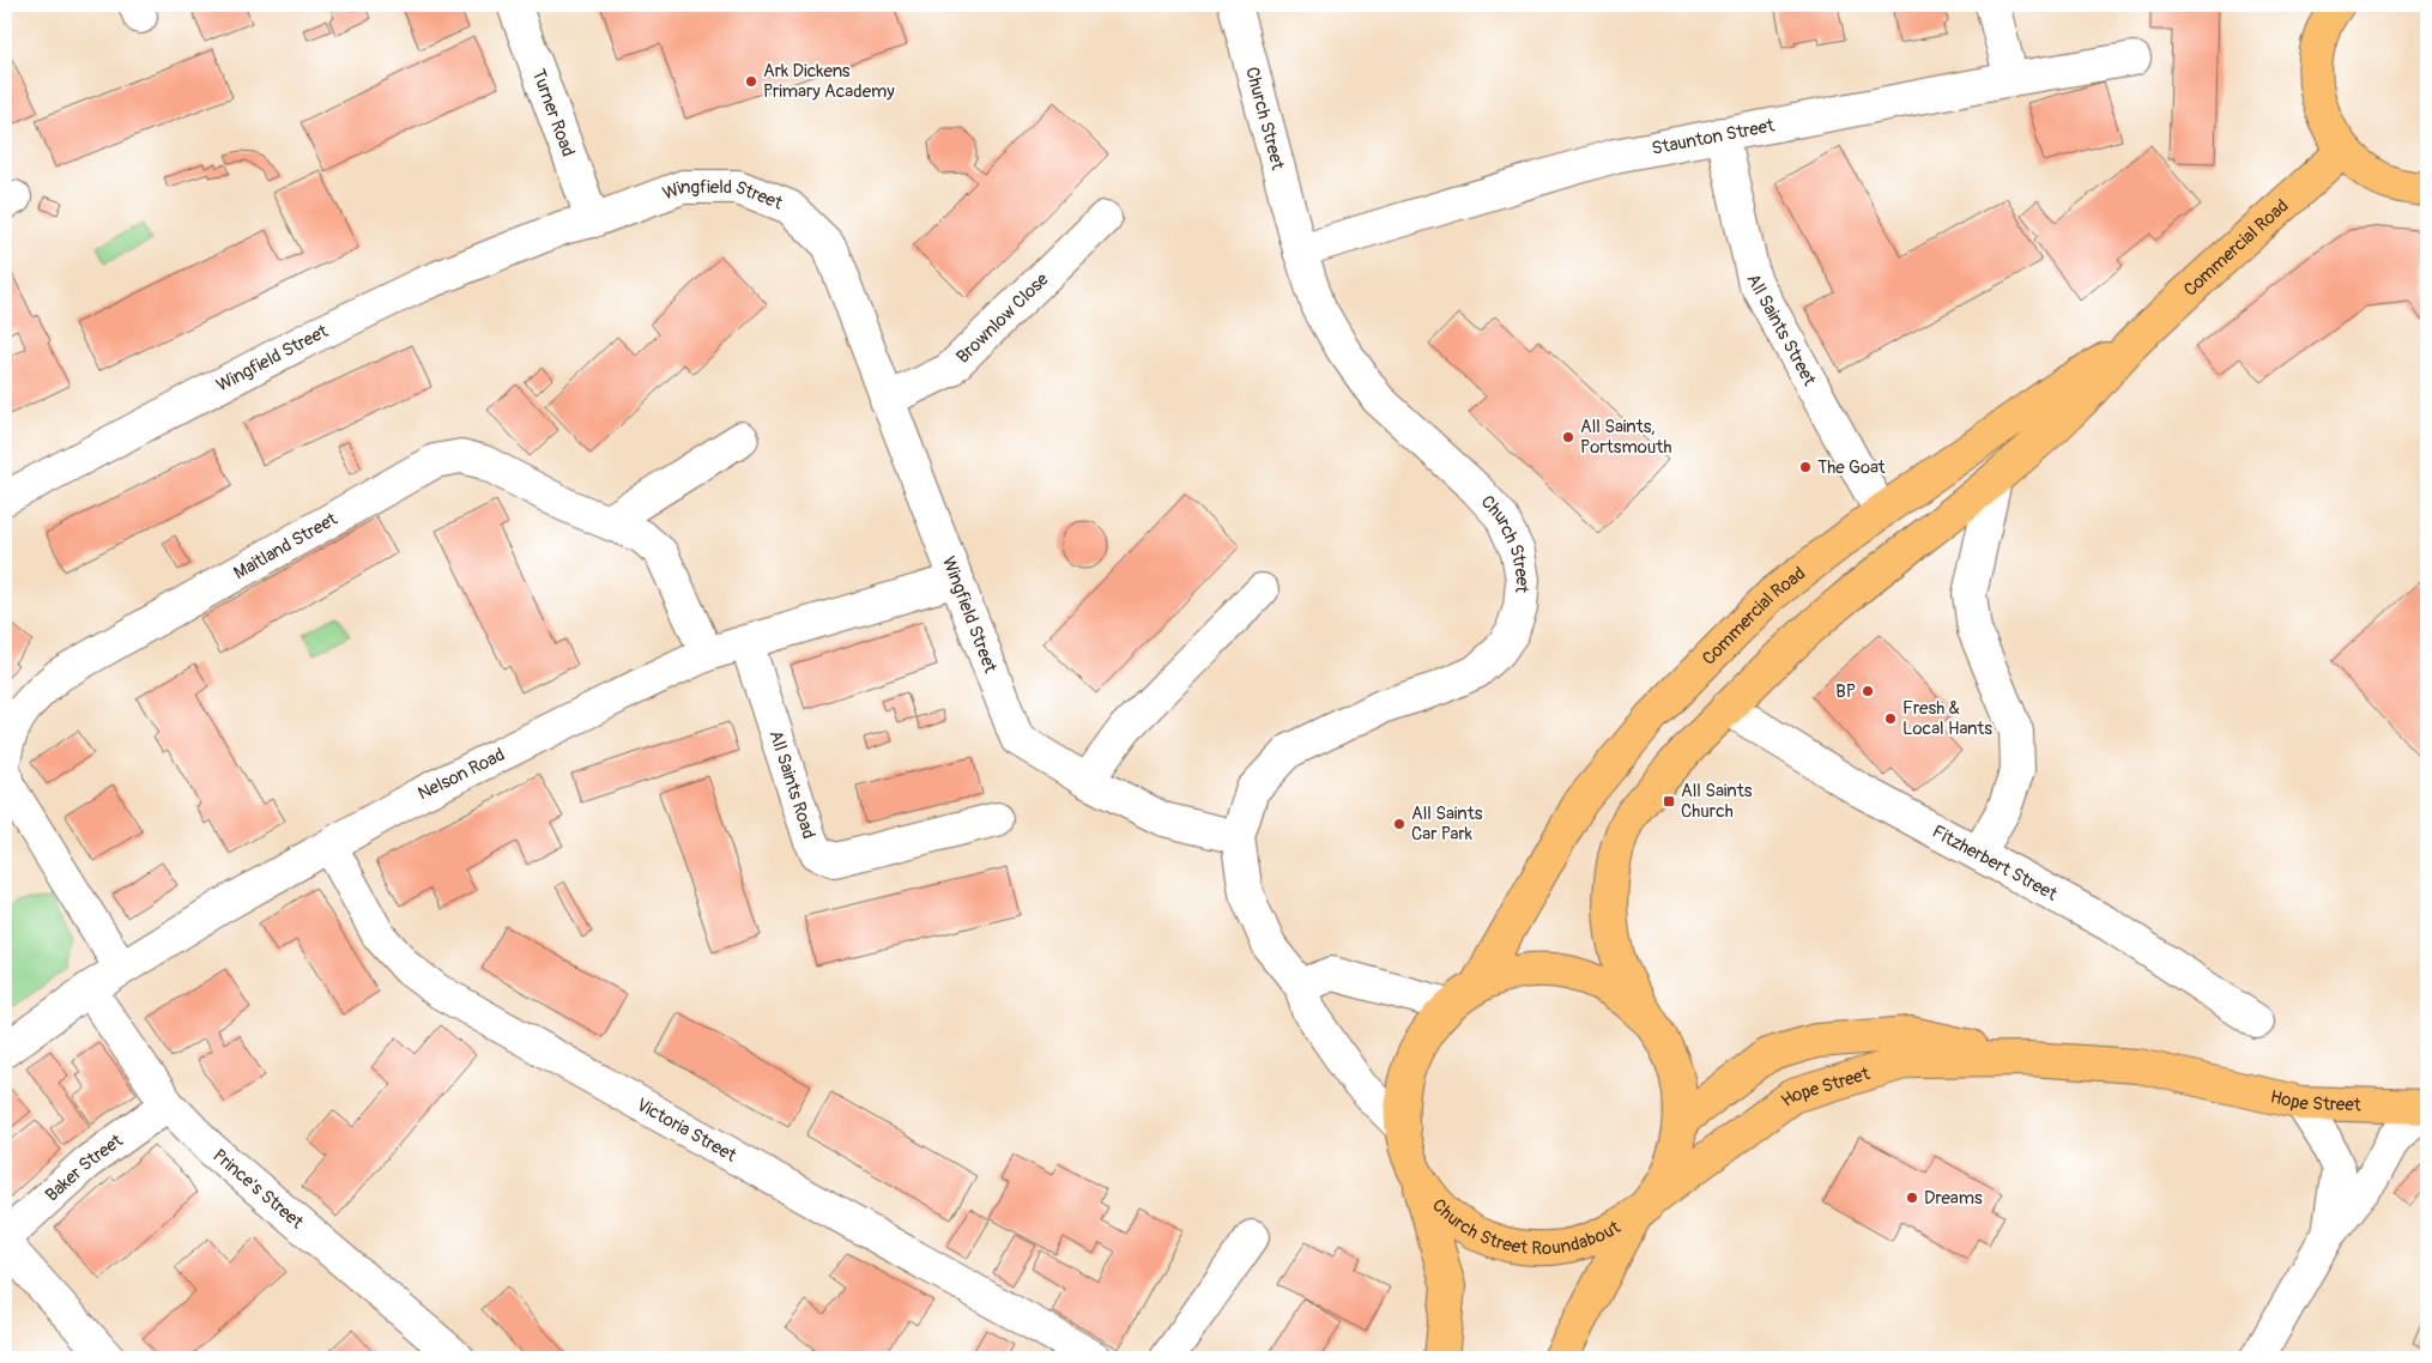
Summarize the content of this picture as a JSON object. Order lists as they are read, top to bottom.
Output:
{
  "streets": {
    "main road": ["Commercial Road", "Hope Street", "Church Street Roundabout"],
    "street": [
      "Turner Road",
      "Church Street",
      "Staunton Street",
      "Wingfield Street",
      "Brownlow Close",
      "All Saints Street",
      "Maitland Street",
      "Nelson Road",
      "All Saints Road",
      "Fitzherbert Street",
      "Victoria Street",
      "Baker Street",
      "Prince's Street"
    ]
  },
  "crossings": [
    ["Turner Road", "Wingfield Street"],
    ["Church Street", "Staunton Street"],
    ["Church Street", "Wingfield Street"],
    ["Staunton Street", "All Saints Street"],
    ["Wingfield Street", "Brownlow Close"],
    ["Wingfield Street", "Nelson Road"],
    ["Commercial Road", "All Saints Street"],
    ["Commercial Road", "Fitzherbert Street"],
    ["Commercial Road", "Church Street Roundabout"],
    ["Maitland Street", "Nelson Road"],
    ["Nelson Road", "All Saints Road"],
    ["Nelson Road", "Victoria Street"],
    ["Nelson Road", "Prince's Street"],
    ["Hope Street", "Church Street Roundabout"],
    ["Baker Street", "Prince's Street"]
  ],
  "places": {
    "other": [
      "Ark Dickens Primary Academy",
      "All Saints, Portsmouth",
      "The Goat",
      "BP",
      "Fresh & Local Hants",
      "All Saints Car Park",
      "Dreams"
    ],
    "transit": ["All Saints Church"]
  }
}
